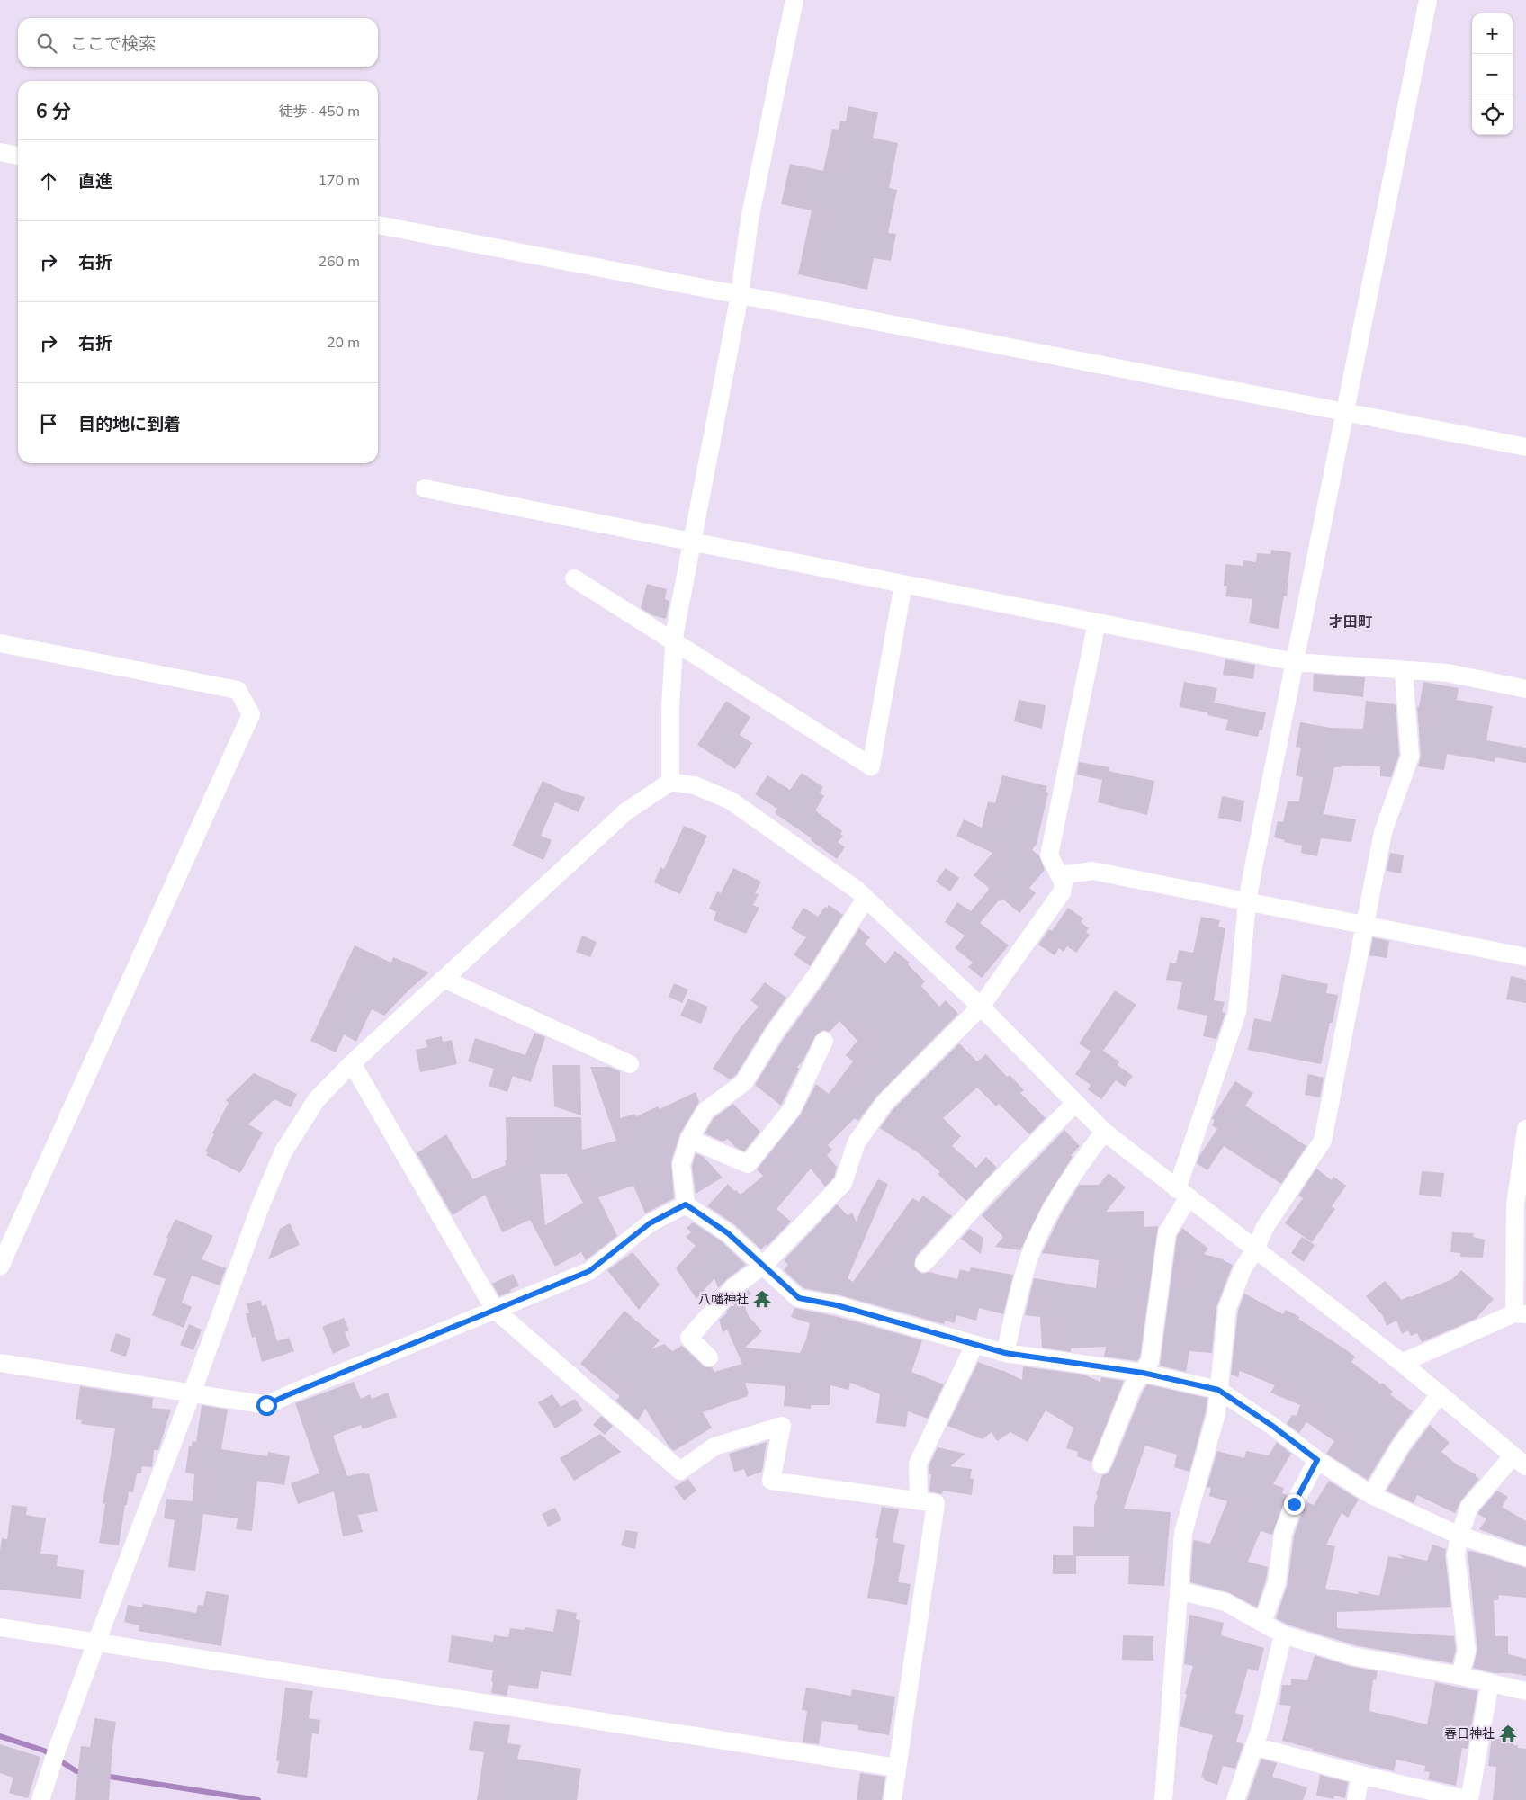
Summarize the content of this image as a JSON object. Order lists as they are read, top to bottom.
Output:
{
  "districts": ["才田町"],
  "places": {
    "temple": ["八幡神社", "春日神社"]
  },
  "page": {
    "map_buttons": ["+", "−"],
    "search": "ここで検索",
    "heading": ["6 分", "徒歩 · 450 m"],
    "list": [
      ["直進", "170 m"],
      ["右折", "260 m"],
      ["右折", "20 m"],
      "目的地に到着"
    ]
  }
}
